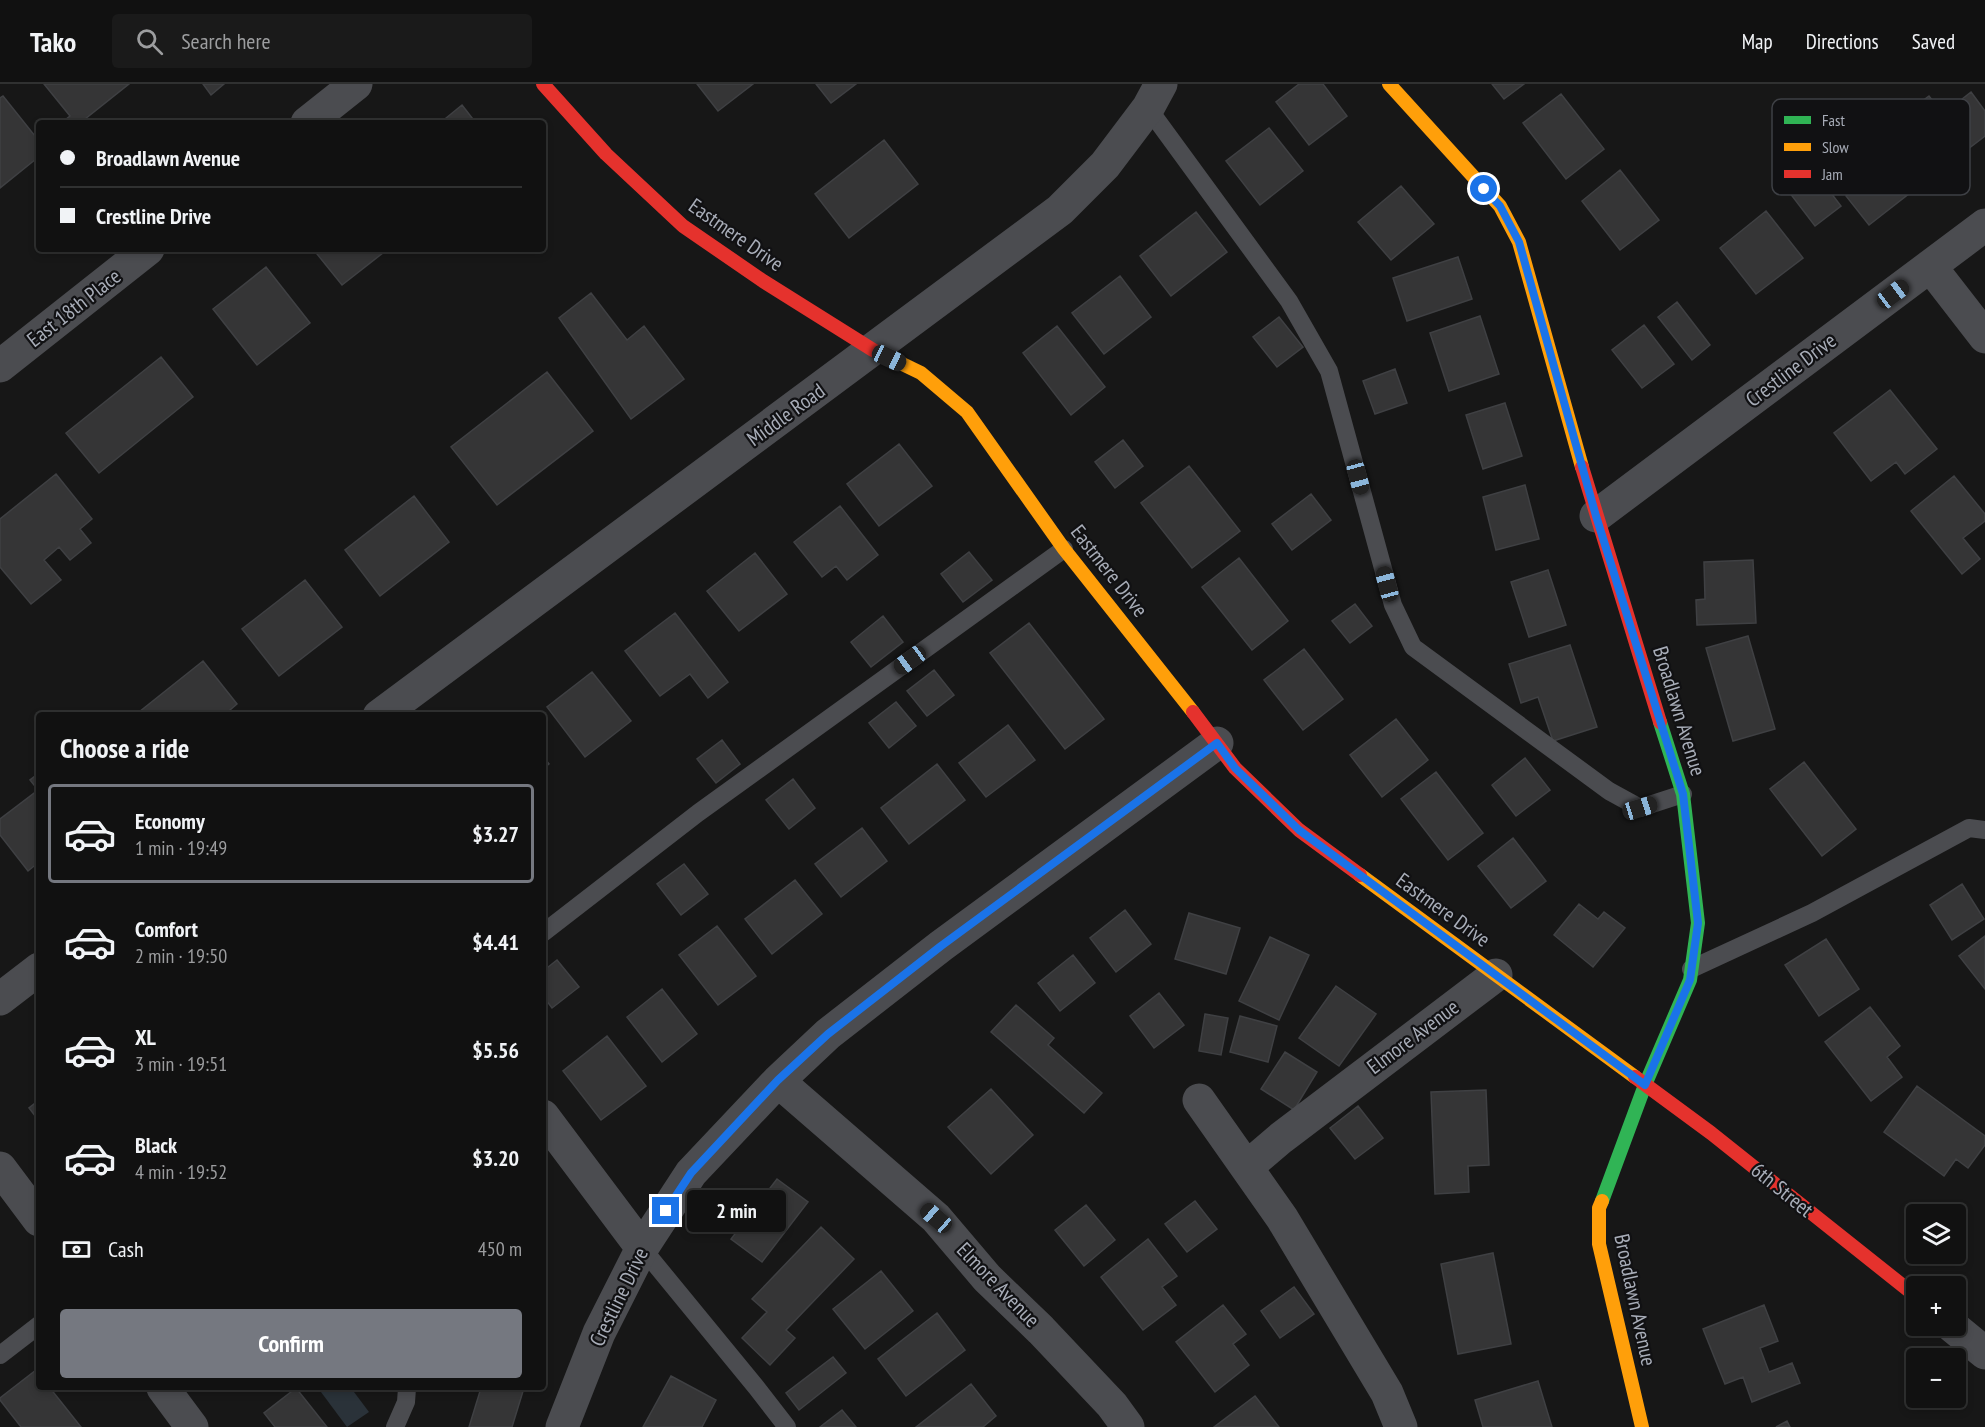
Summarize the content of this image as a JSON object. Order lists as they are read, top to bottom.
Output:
{
  "streets": {
    "street": [
      "Eastmere Drive",
      "East 18th Place",
      "Crestline Drive",
      "Middle Road",
      "Broadlawn Avenue",
      "Elmore Avenue",
      "6th Street"
    ]
  },
  "crossings": [
    ["Eastmere Drive", "Crestline Drive"],
    ["Eastmere Drive", "Middle Road"],
    ["Eastmere Drive", "Broadlawn Avenue"],
    ["Eastmere Drive", "Elmore Avenue"],
    ["Eastmere Drive", "6th Street"],
    ["Crestline Drive", "Broadlawn Avenue"],
    ["Crestline Drive", "Elmore Avenue"],
    ["Broadlawn Avenue", "6th Street"]
  ],
  "legend": ["Fast", "Slow", "Jam"],
  "page": {
    "header": "Tako",
    "search": "Search here",
    "nav": ["Map", "Directions", "Saved"],
    "banner": ["Broadlawn Avenue", "Crestline Drive"],
    "heading": "Choose a ride",
    "list": [
      {
        "name": "Economy",
        "note": "1 min · 19:49",
        "value": "$3.27"
      },
      {
        "name": "Comfort",
        "note": "2 min · 19:50",
        "value": "$4.41"
      },
      {
        "name": "XL",
        "note": "3 min · 19:51",
        "value": "$5.56"
      },
      {
        "name": "Black",
        "note": "4 min · 19:52",
        "value": "$3.20"
      }
    ],
    "bubble": "2 min",
    "map_buttons": ["+", "−"],
    "pay": ["Cash", "450 m"],
    "buttons": "Confirm"
  }
}
